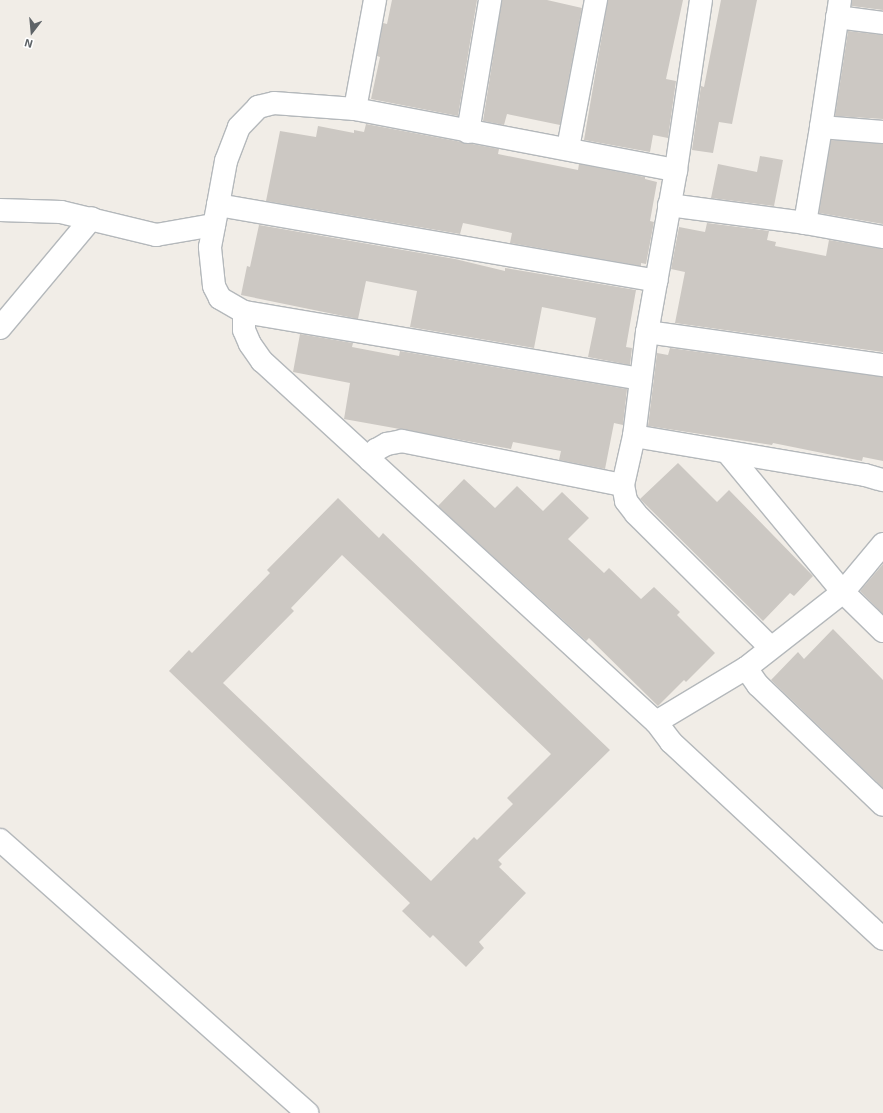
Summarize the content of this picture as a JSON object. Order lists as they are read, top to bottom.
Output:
{
  "north": "bottom"
}
